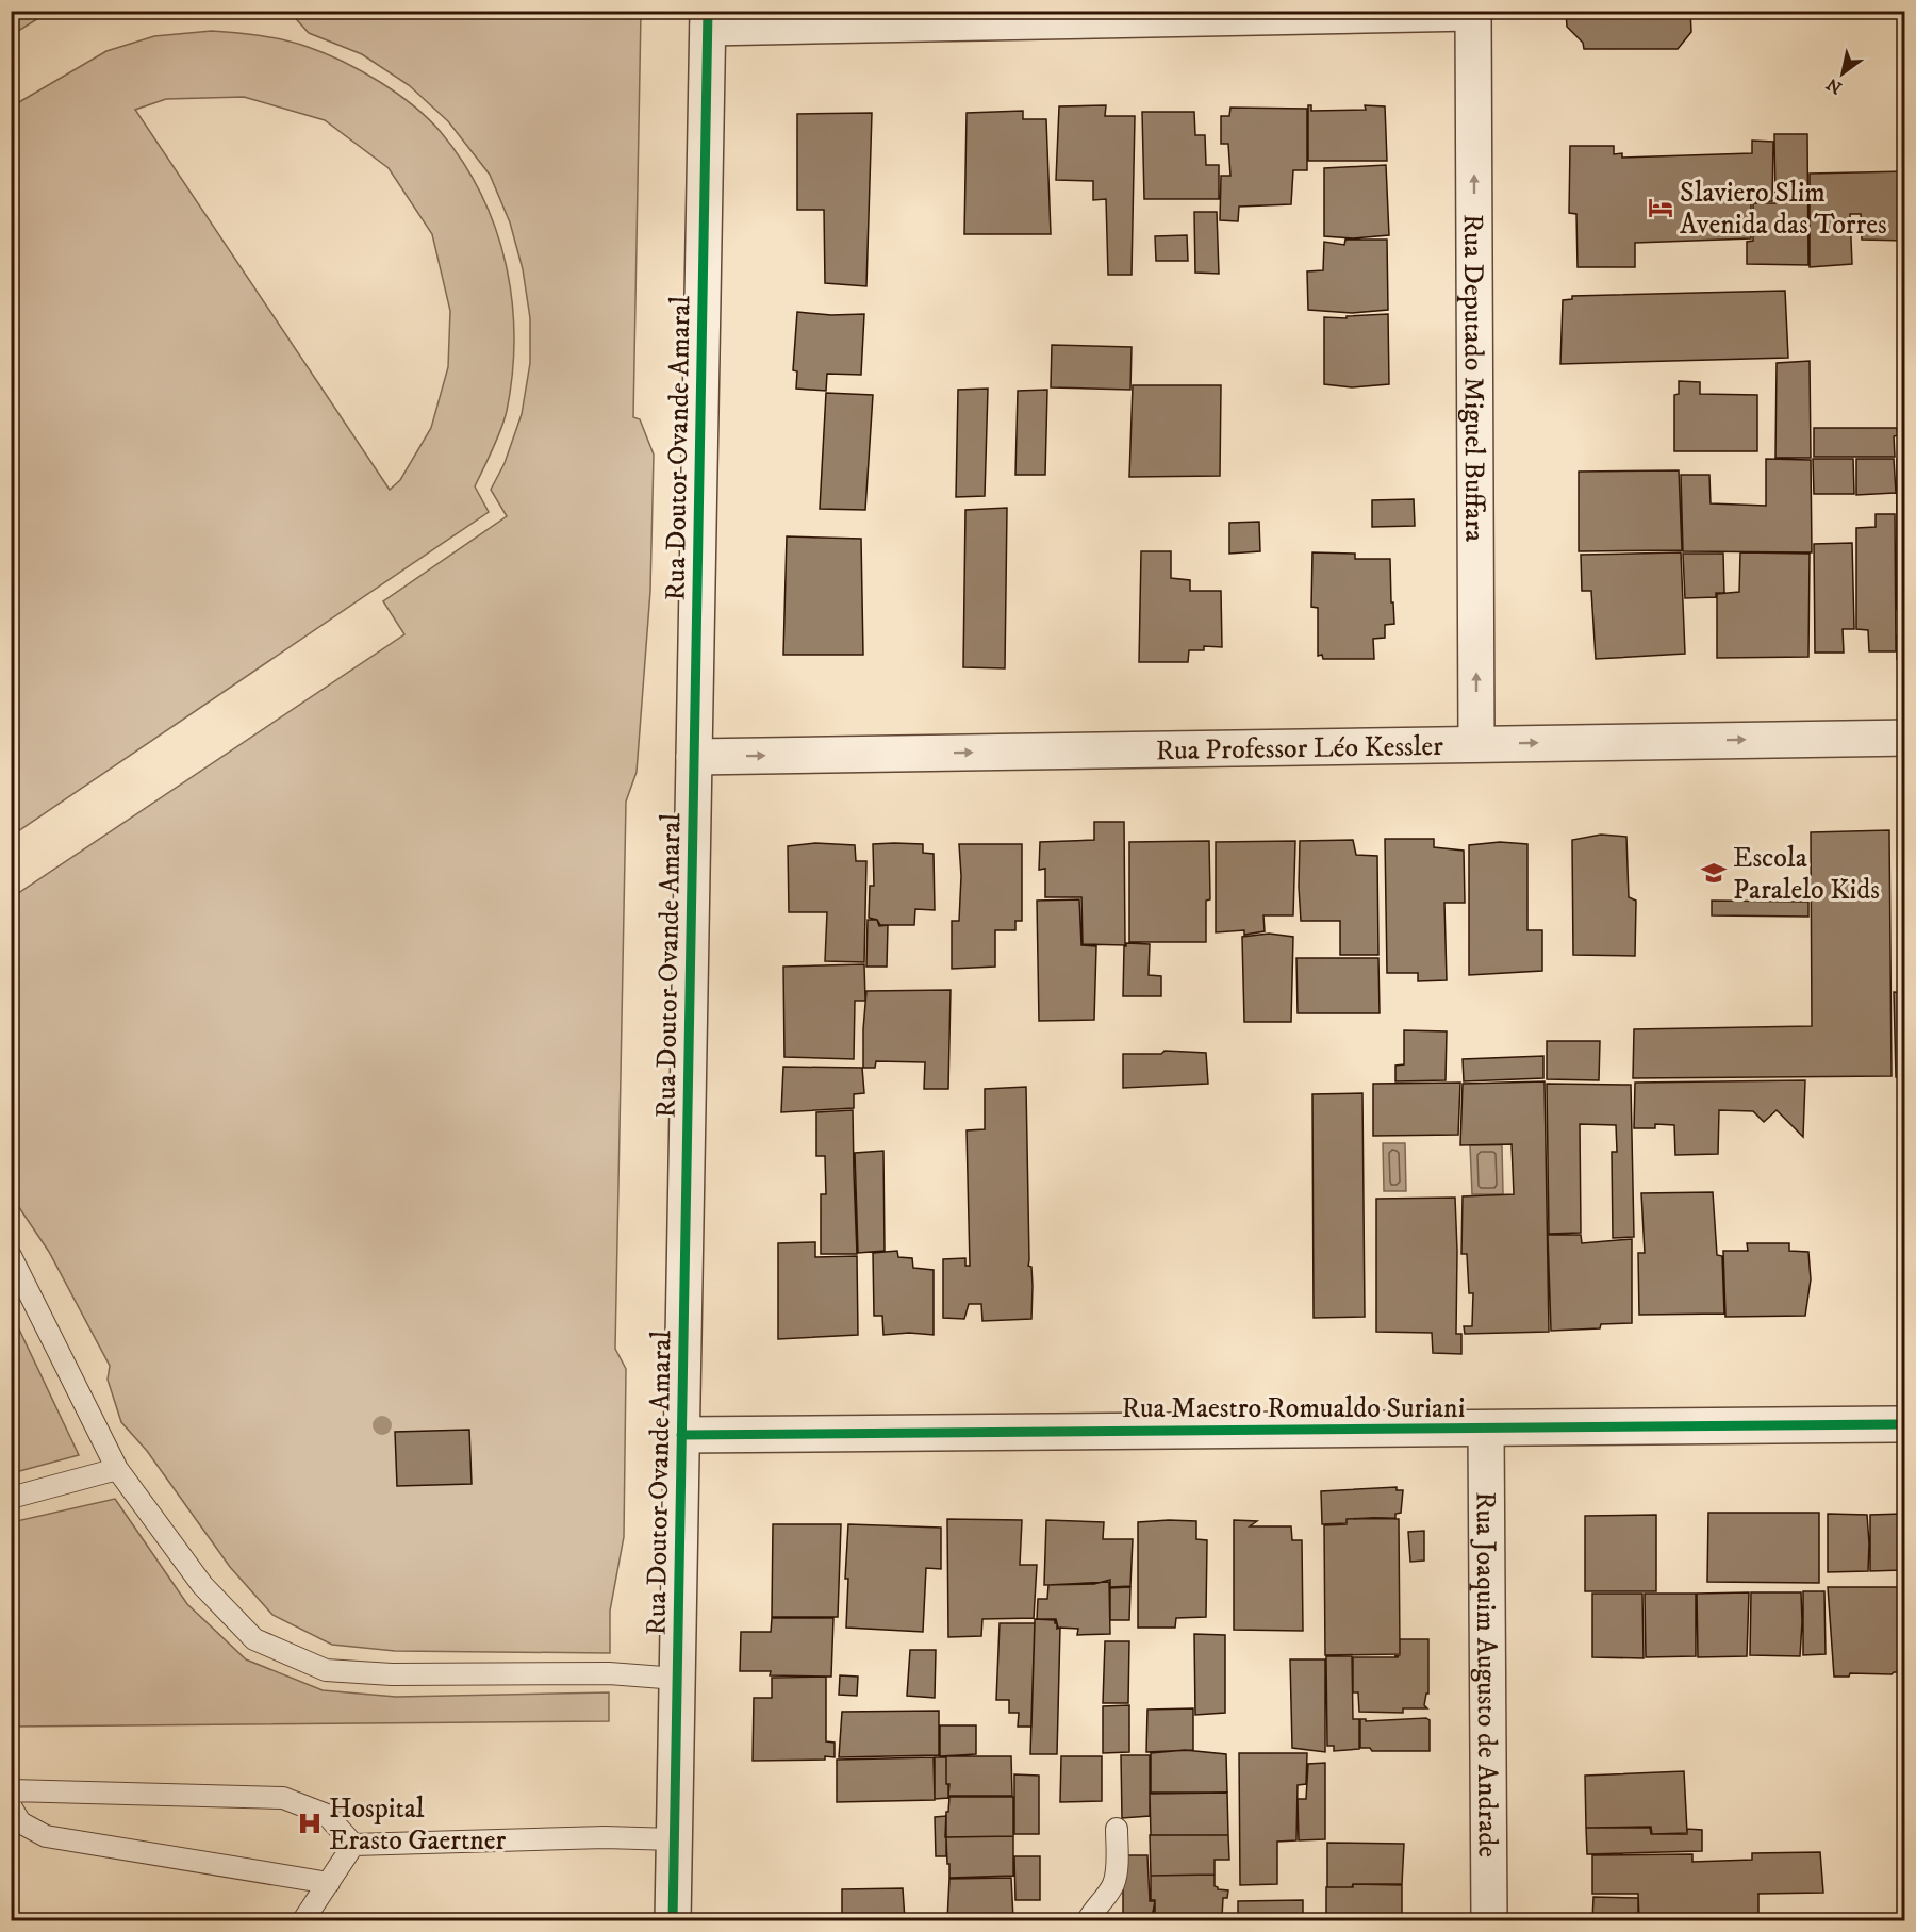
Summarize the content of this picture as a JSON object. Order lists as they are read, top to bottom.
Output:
{
  "streets": {
    "street": [
      "Rua Deputado Miguel Buffara",
      "Rua Doutor Ovande Amaral",
      "Rua Professor Léo Kessler",
      "Rua Maestro Romualdo Suriani",
      "Rua Joaquim Augusto de Andrade"
    ]
  },
  "crossings": [
    ["Rua Deputado Miguel Buffara", "Rua Professor Léo Kessler"],
    ["Rua Doutor Ovande Amaral", "Rua Professor Léo Kessler"],
    ["Rua Doutor Ovande Amaral", "Rua Maestro Romualdo Suriani"],
    ["Rua Maestro Romualdo Suriani", "Rua Joaquim Augusto de Andrade"]
  ],
  "one_way": ["Rua Deputado Miguel Buffara", "Rua Professor Léo Kessler"],
  "places": {
    "hotel": ["Slaviero Slim Avenida das Torres"],
    "school or university": ["Escola Paralelo Kids"],
    "hospital": ["Hospital Erasto Gaertner"]
  },
  "north": "bottom left"
}
